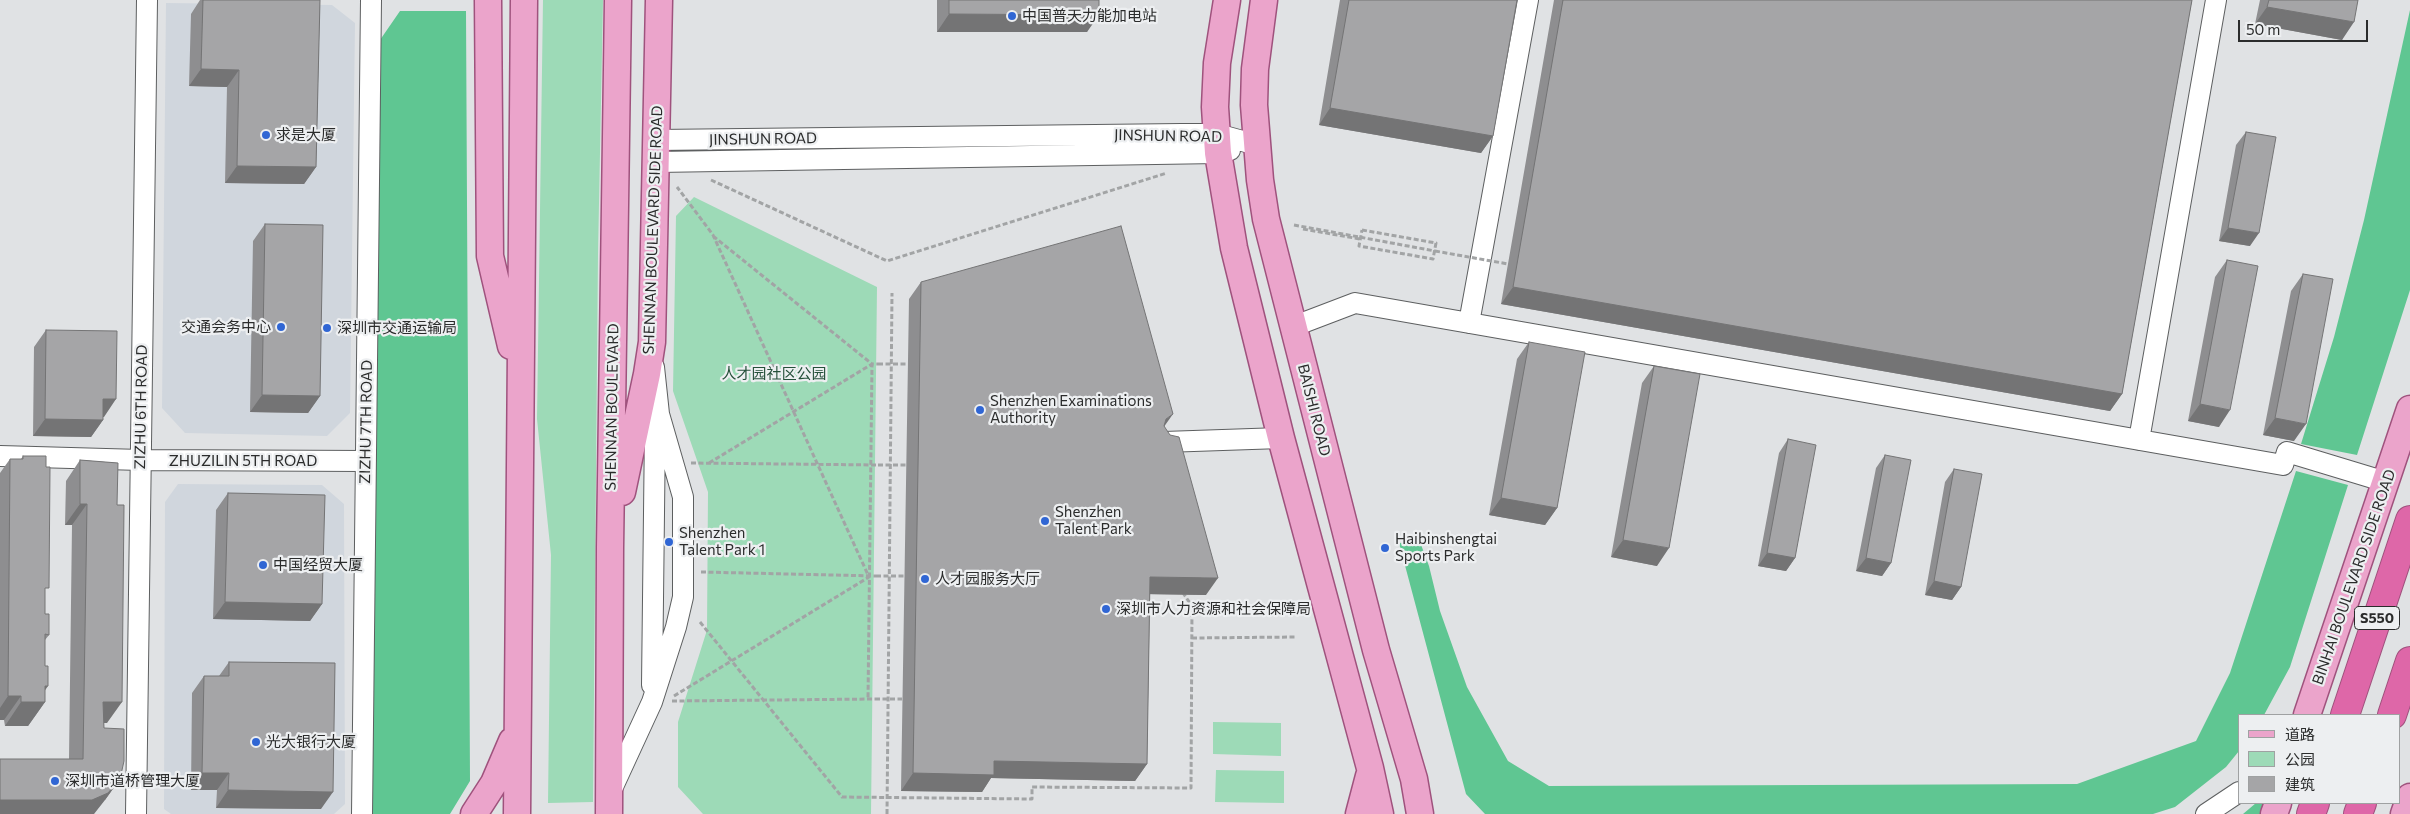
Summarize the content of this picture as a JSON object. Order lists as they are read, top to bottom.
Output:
{
  "streets": {
    "highway": ["S550"],
    "main road": [
      "SHENNAN BOULEVARD SIDE ROAD",
      "SHENNAN BOULEVARD",
      "BAISHI ROAD",
      "BINHAI BOULEVARD SIDE ROAD"
    ],
    "street": [
      "JINSHUN ROAD",
      "ZIZHU 6TH ROAD",
      "ZIZHU 7TH ROAD",
      "ZHUZILIN 5TH ROAD"
    ]
  },
  "crossings": [
    ["JINSHUN ROAD", "SHENNAN BOULEVARD SIDE ROAD"],
    ["JINSHUN ROAD", "BAISHI ROAD"],
    ["SHENNAN BOULEVARD SIDE ROAD", "SHENNAN BOULEVARD"],
    ["ZIZHU 6TH ROAD", "ZHUZILIN 5TH ROAD"],
    ["ZIZHU 7TH ROAD", "ZHUZILIN 5TH ROAD"]
  ],
  "parks": ["人才园社区公园"],
  "places": [
    "中国普天力能加电站",
    "求是大厦",
    "交通会务中心",
    "深圳市交通运输局",
    "Shenzhen Examinations Authority",
    "Shenzhen Talent Park",
    "Shenzhen Talent Park 1",
    "Haibinshengtai Sports Park",
    "中国经贸大厦",
    "人才园服务大厅",
    "深圳市人力资源和社会保障局",
    "光大银行大厦",
    "深圳市道桥管理大厦"
  ],
  "legend": ["道路", "公园", "建筑"],
  "scale_bar": "50 m"
}
